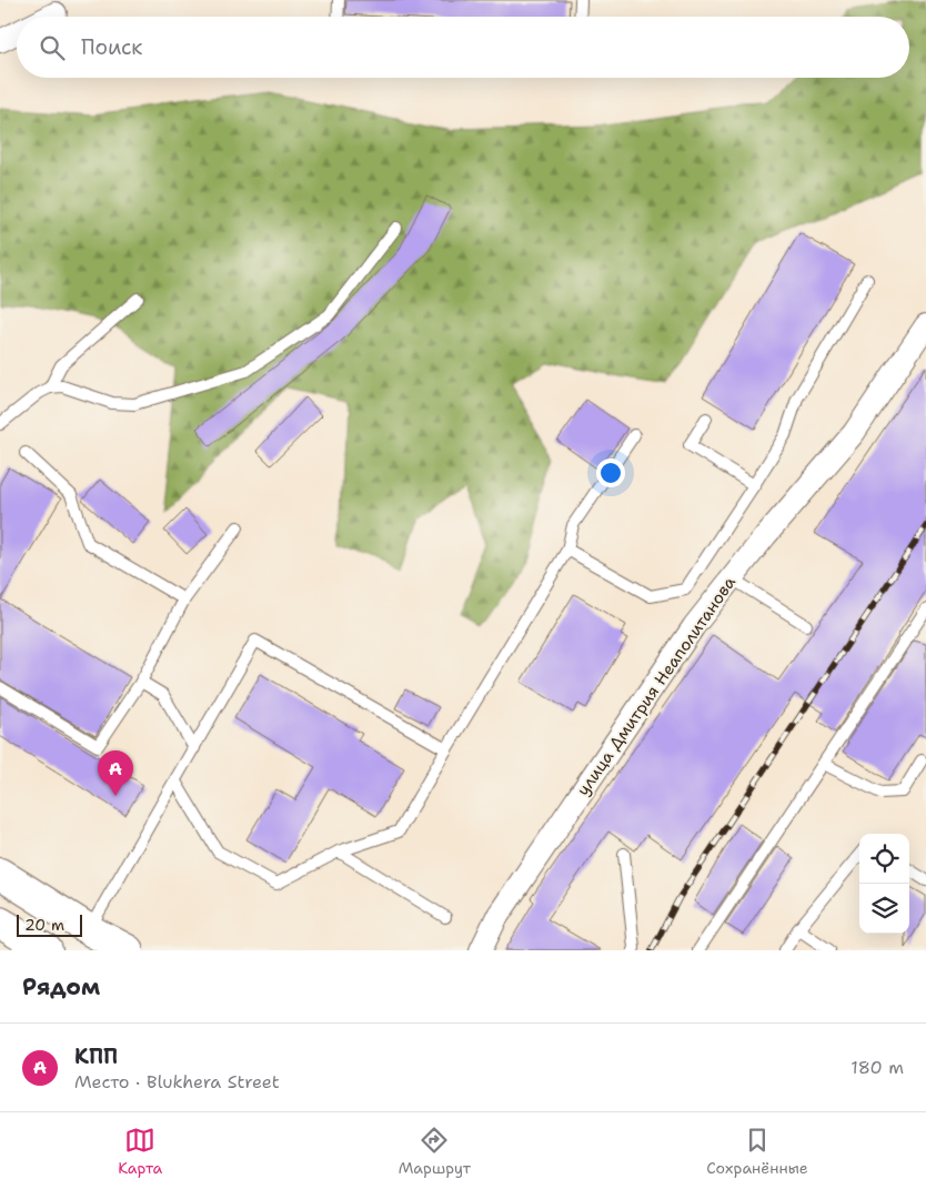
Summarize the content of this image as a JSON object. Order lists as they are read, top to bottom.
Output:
{
  "streets": {
    "street": ["улица Дмитрия Неаполитанова"]
  },
  "scale_bar": "20 m",
  "page": {
    "search": "Поиск",
    "pins": "A",
    "scale": "20 m",
    "heading": "Рядом",
    "list": [
      {
        "mark": "A",
        "name": "КПП",
        "note": "Место · Blukhera Street",
        "value": "180 m"
      }
    ],
    "nav": ["Карта", "Маршрут", "Сохранённые"]
  }
}
